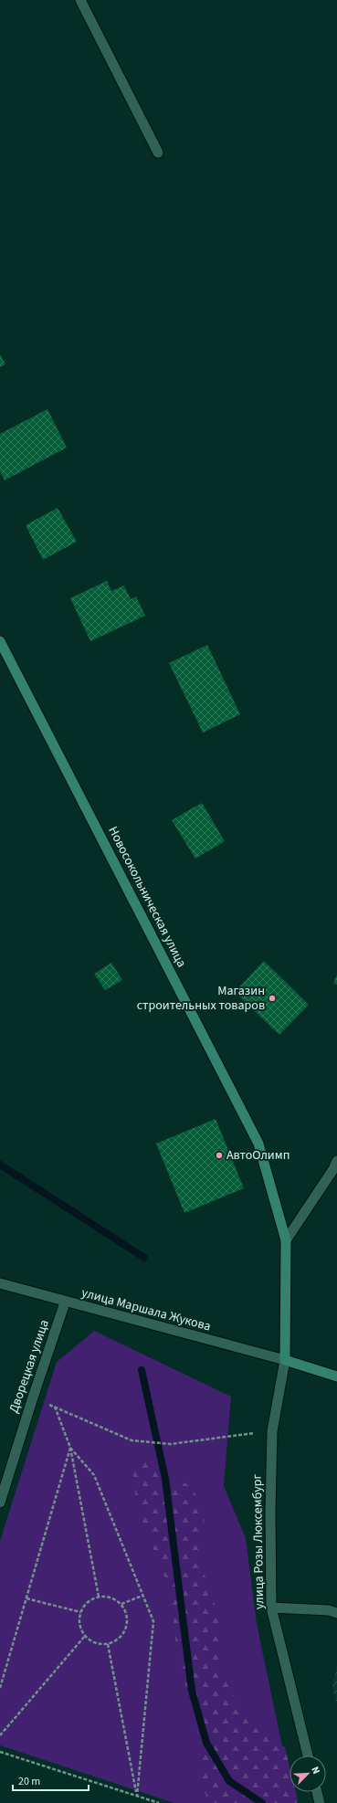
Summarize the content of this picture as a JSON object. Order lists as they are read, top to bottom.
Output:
{
  "streets": {
    "main road": ["Новосокольническая улица"],
    "street": ["улица Маршала Жукова", "Дворецкая улица", "улица Розы Люксембург"]
  },
  "crossings": [
    ["Новосокольническая улица", "улица Маршала Жукова"],
    ["Новосокольническая улица", "улица Розы Люксембург"],
    ["улица Маршала Жукова", "Дворецкая улица"],
    ["улица Маршала Жукова", "улица Розы Люксембург"]
  ],
  "places": ["Магазин строительных товаров", "АвтоОлимп"],
  "scale_bar": "20 m",
  "north": "top right"
}
